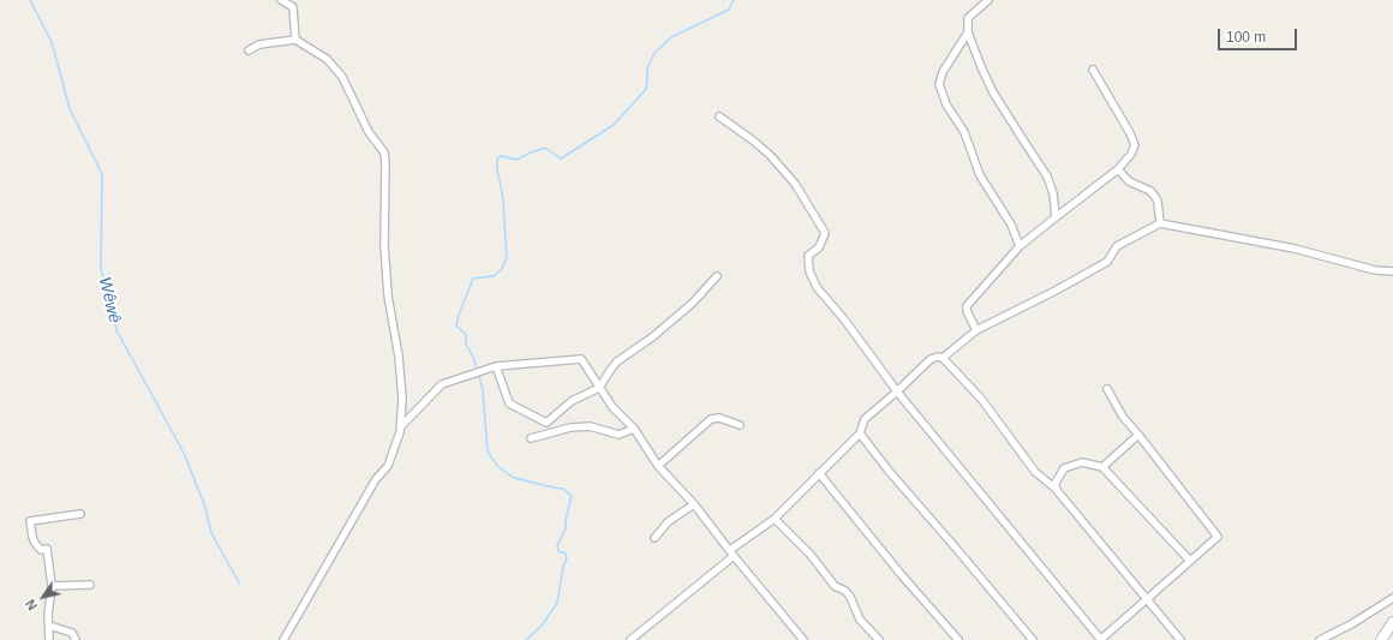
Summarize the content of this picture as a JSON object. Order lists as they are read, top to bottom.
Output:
{
  "water": ["Wêwê"],
  "scale_bar": "100 m",
  "north": "bottom left"
}
